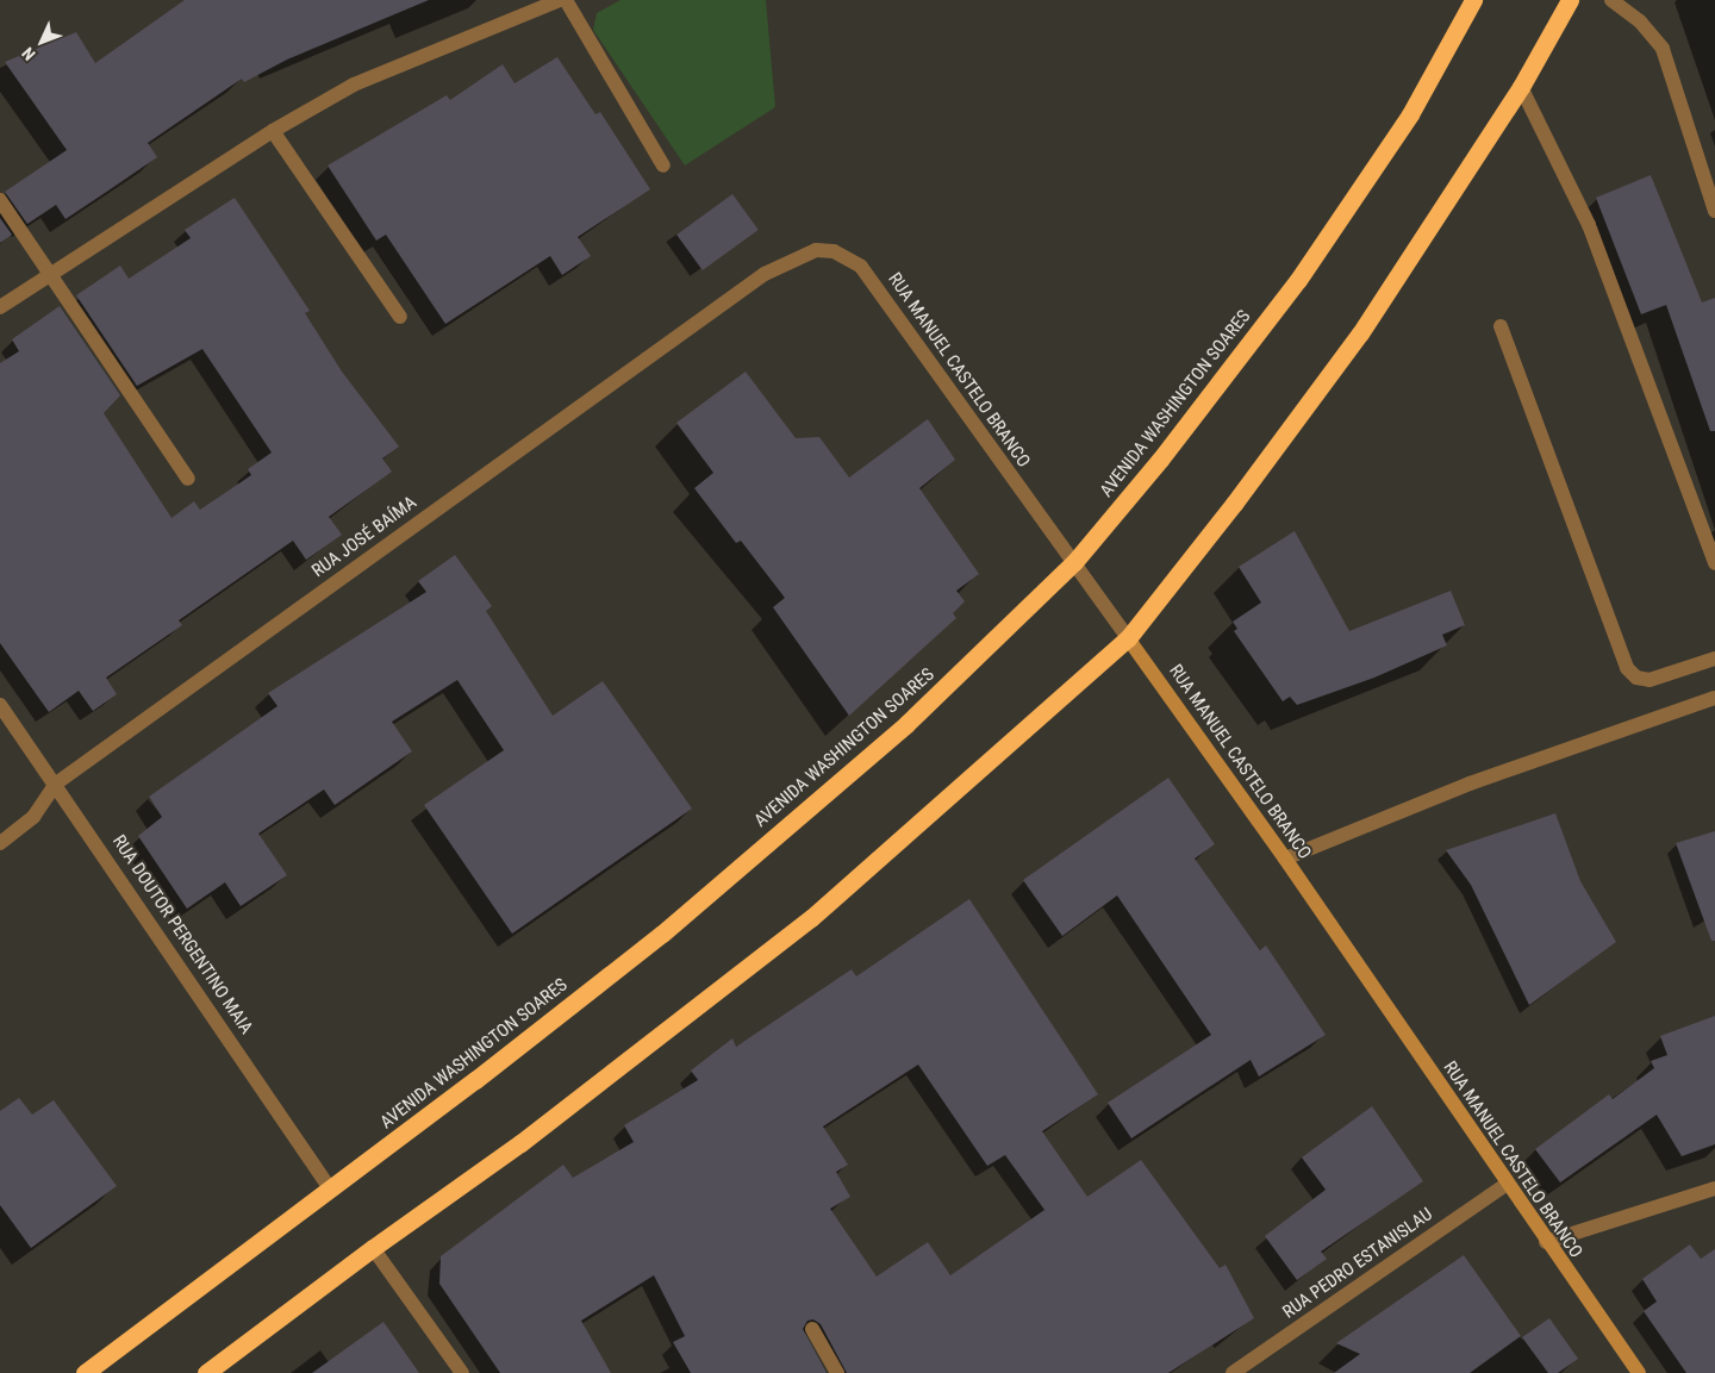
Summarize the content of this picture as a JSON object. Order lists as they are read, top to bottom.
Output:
{
  "streets": {
    "highway": ["AVENIDA WASHINGTON SOARES"],
    "street": [
      "RUA MANUEL CASTELO BRANCO",
      "RUA JOSÉ BAÍMA",
      "RUA DOUTOR PERGENTINO MAIA",
      "RUA PEDRO ESTANISLAU"
    ]
  },
  "crossings": [
    ["RUA MANUEL CASTELO BRANCO", "AVENIDA WASHINGTON SOARES"],
    ["RUA MANUEL CASTELO BRANCO", "RUA JOSÉ BAÍMA"],
    ["RUA MANUEL CASTELO BRANCO", "RUA PEDRO ESTANISLAU"],
    ["AVENIDA WASHINGTON SOARES", "RUA DOUTOR PERGENTINO MAIA"],
    ["RUA JOSÉ BAÍMA", "RUA DOUTOR PERGENTINO MAIA"]
  ],
  "north": "bottom left"
}
